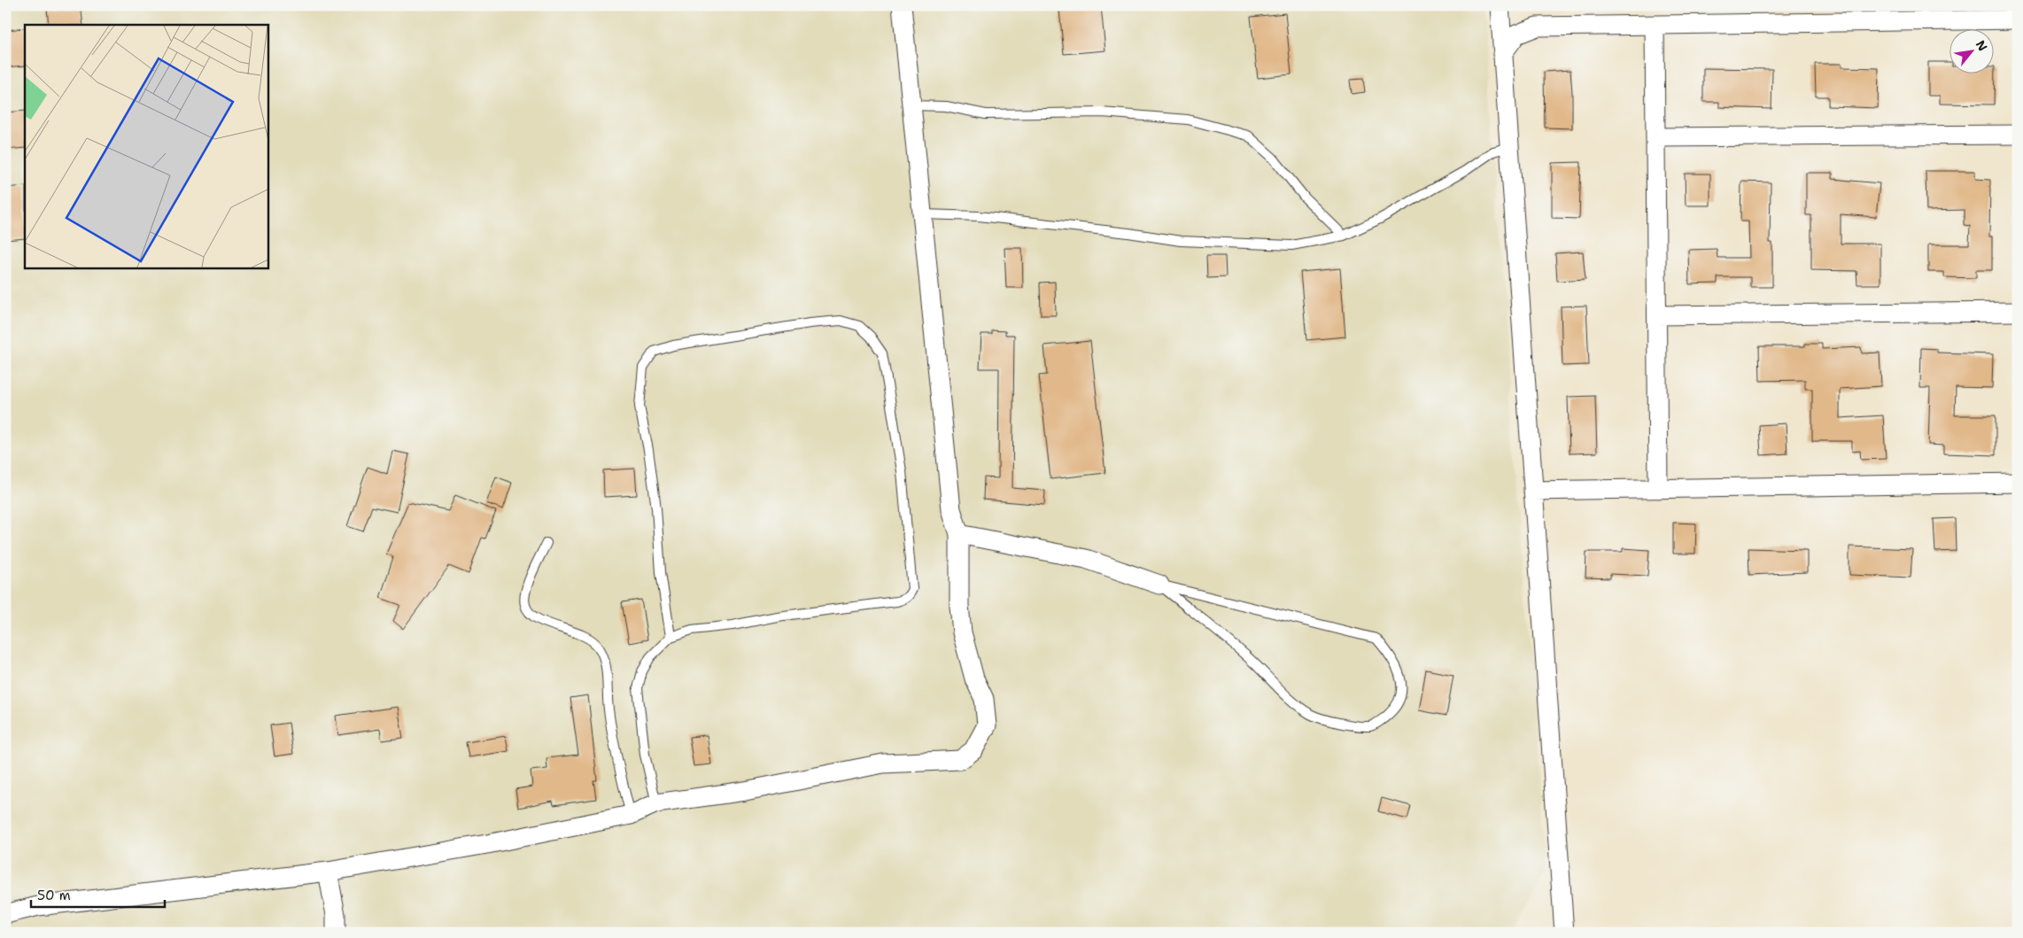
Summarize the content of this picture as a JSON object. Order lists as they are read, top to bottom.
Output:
{
  "scale_bar": "50 m",
  "north": "top right"
}
